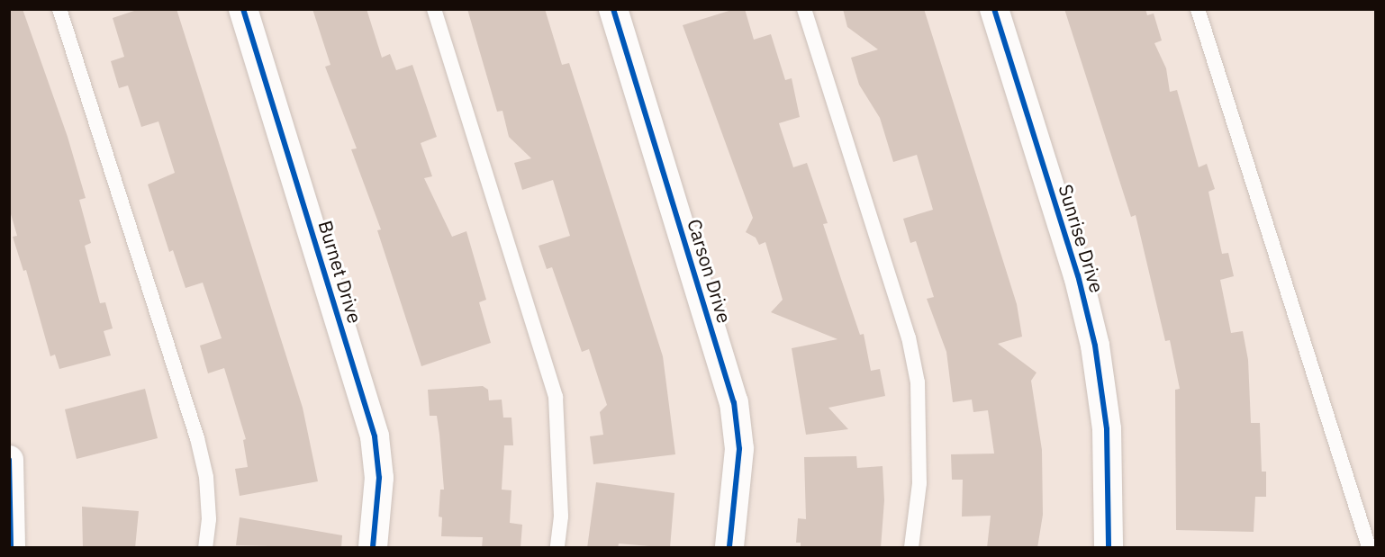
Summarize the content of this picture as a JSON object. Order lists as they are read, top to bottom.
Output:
{
  "streets": {
    "street": ["Sunrise Drive", "Carson Drive", "Burnet Drive"]
  }
}
